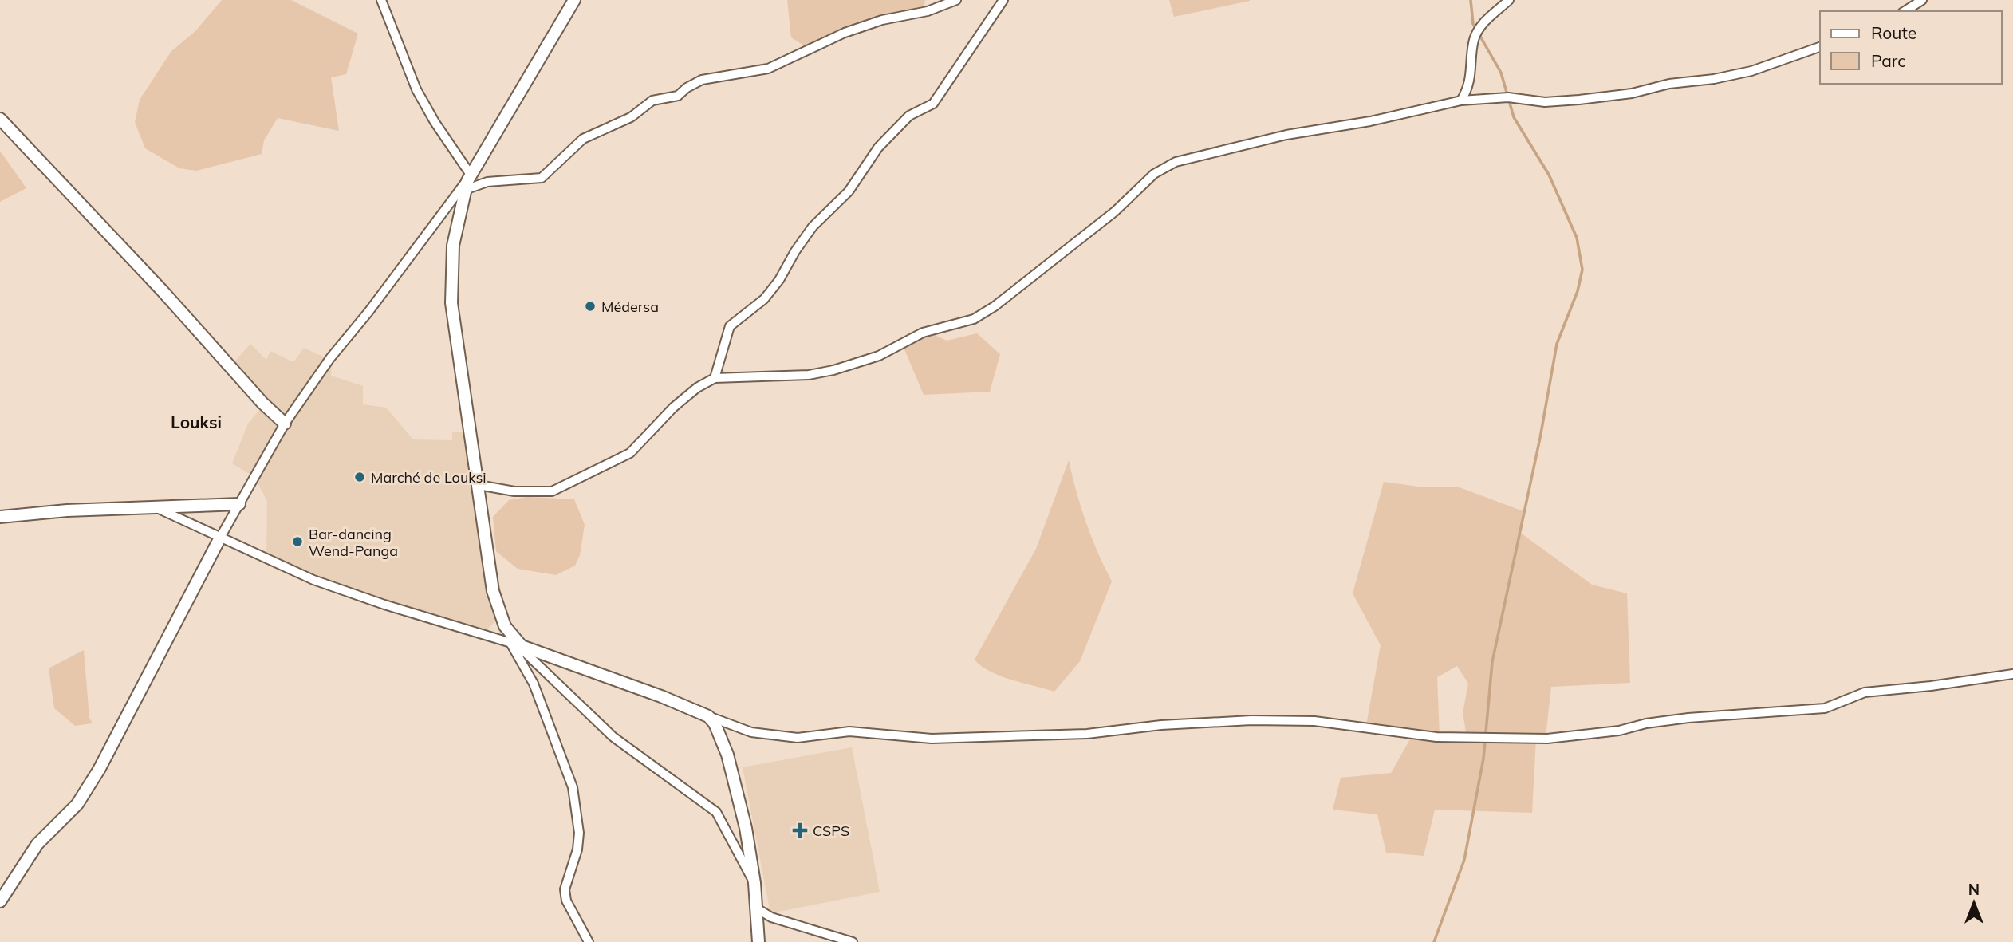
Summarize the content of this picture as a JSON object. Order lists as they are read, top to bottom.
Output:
{
  "districts": ["Louksi"],
  "places": {
    "other": ["Médersa", "Marché de Louksi", "Bar-dancing Wend-Panga"],
    "health": ["CSPS"]
  },
  "legend": ["Route", "Parc"],
  "north": "top"
}
